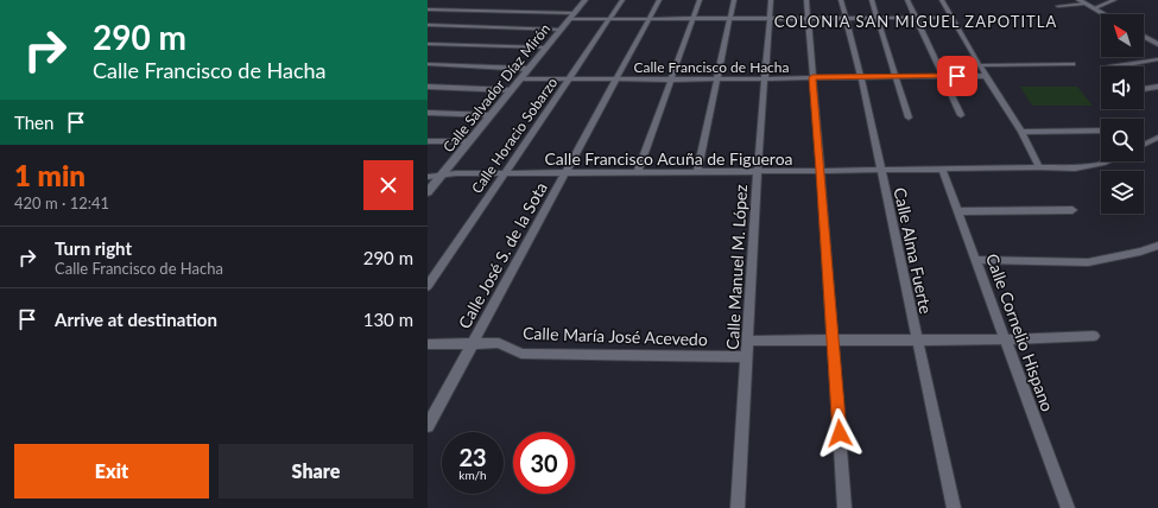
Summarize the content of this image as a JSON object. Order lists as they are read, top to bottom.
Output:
{
  "streets": {
    "street": [
      "Calle Francisco de Hacha",
      "Calle Salvador Díaz Mirón",
      "Calle Horacio Sobarzo",
      "Calle Francisco Acuña de Figueroa",
      "Calle Alma Fuerte",
      "Calle José S. de la Sota",
      "Calle Manuel M. López",
      "Calle Cornelio Hispano",
      "Calle María José Acevedo"
    ]
  },
  "crossings": [
    ["Calle Francisco de Hacha", "Calle Salvador Díaz Mirón"],
    ["Calle Francisco de Hacha", "Calle Horacio Sobarzo"],
    ["Calle Francisco de Hacha", "Calle Alma Fuerte"],
    ["Calle Francisco de Hacha", "Calle José S. de la Sota"],
    ["Calle Francisco de Hacha", "Calle Manuel M. López"],
    ["Calle Salvador Díaz Mirón", "Calle Francisco Acuña de Figueroa"],
    ["Calle Horacio Sobarzo", "Calle Francisco Acuña de Figueroa"],
    ["Calle Francisco Acuña de Figueroa", "Calle Alma Fuerte"],
    ["Calle Francisco Acuña de Figueroa", "Calle José S. de la Sota"],
    ["Calle Francisco Acuña de Figueroa", "Calle Manuel M. López"],
    ["Calle Francisco Acuña de Figueroa", "Calle Cornelio Hispano"],
    ["Calle José S. de la Sota", "Calle María José Acevedo"],
    ["Calle Manuel M. López", "Calle María José Acevedo"]
  ],
  "districts": ["COLONIA SAN MIGUEL ZAPOTITLA"],
  "north": "top left",
  "page": {
    "turn": ["290 m", "Calle Francisco de Hacha"],
    "then": "Then",
    "heading": ["1 min", "420 m · 12:41"],
    "list": [
      {
        "name": "Turn right",
        "note": "Calle Francisco de Hacha",
        "value": "290 m"
      },
      {
        "name": "Arrive at destination",
        "value": "130 m"
      }
    ],
    "speed": "23 km/h",
    "limit": "30",
    "buttons": ["Exit", "Share"]
  }
}
